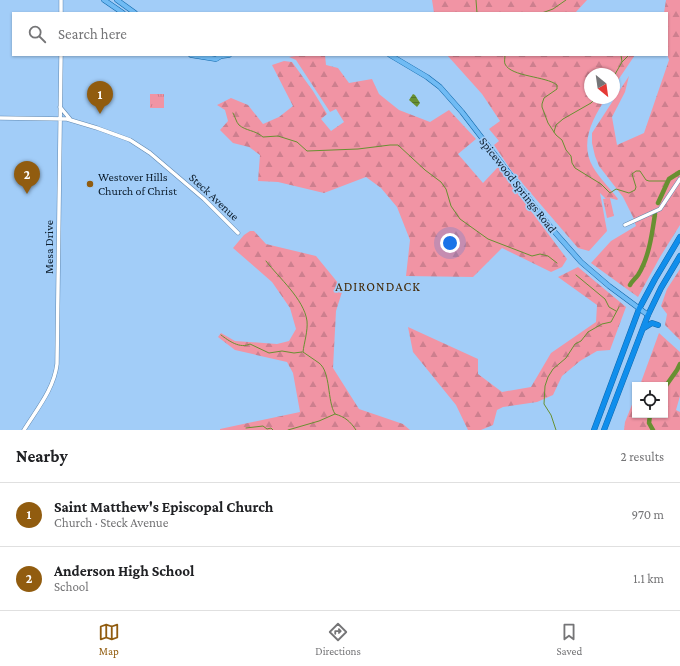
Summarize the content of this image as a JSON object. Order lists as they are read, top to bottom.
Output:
{
  "streets": {
    "main road": ["Spicewood Springs Road"],
    "street": ["Steck Avenue", "Mesa Drive"]
  },
  "crossings": [
    ["Steck Avenue", "Mesa Drive"]
  ],
  "districts": ["ADIRONDACK"],
  "places": ["Westover Hills Church of Christ"],
  "north": "bottom right",
  "page": {
    "search": "Search here",
    "pins": ["1", "2"],
    "heading": ["Nearby", "2 results"],
    "list": [
      {
        "mark": "1",
        "name": "Saint Matthew's Episcopal Church",
        "note": "Church · Steck Avenue",
        "value": "970 m"
      },
      {
        "mark": "2",
        "name": "Anderson High School",
        "note": "School",
        "value": "1.1 km"
      }
    ],
    "nav": ["Map", "Directions", "Saved"]
  }
}
